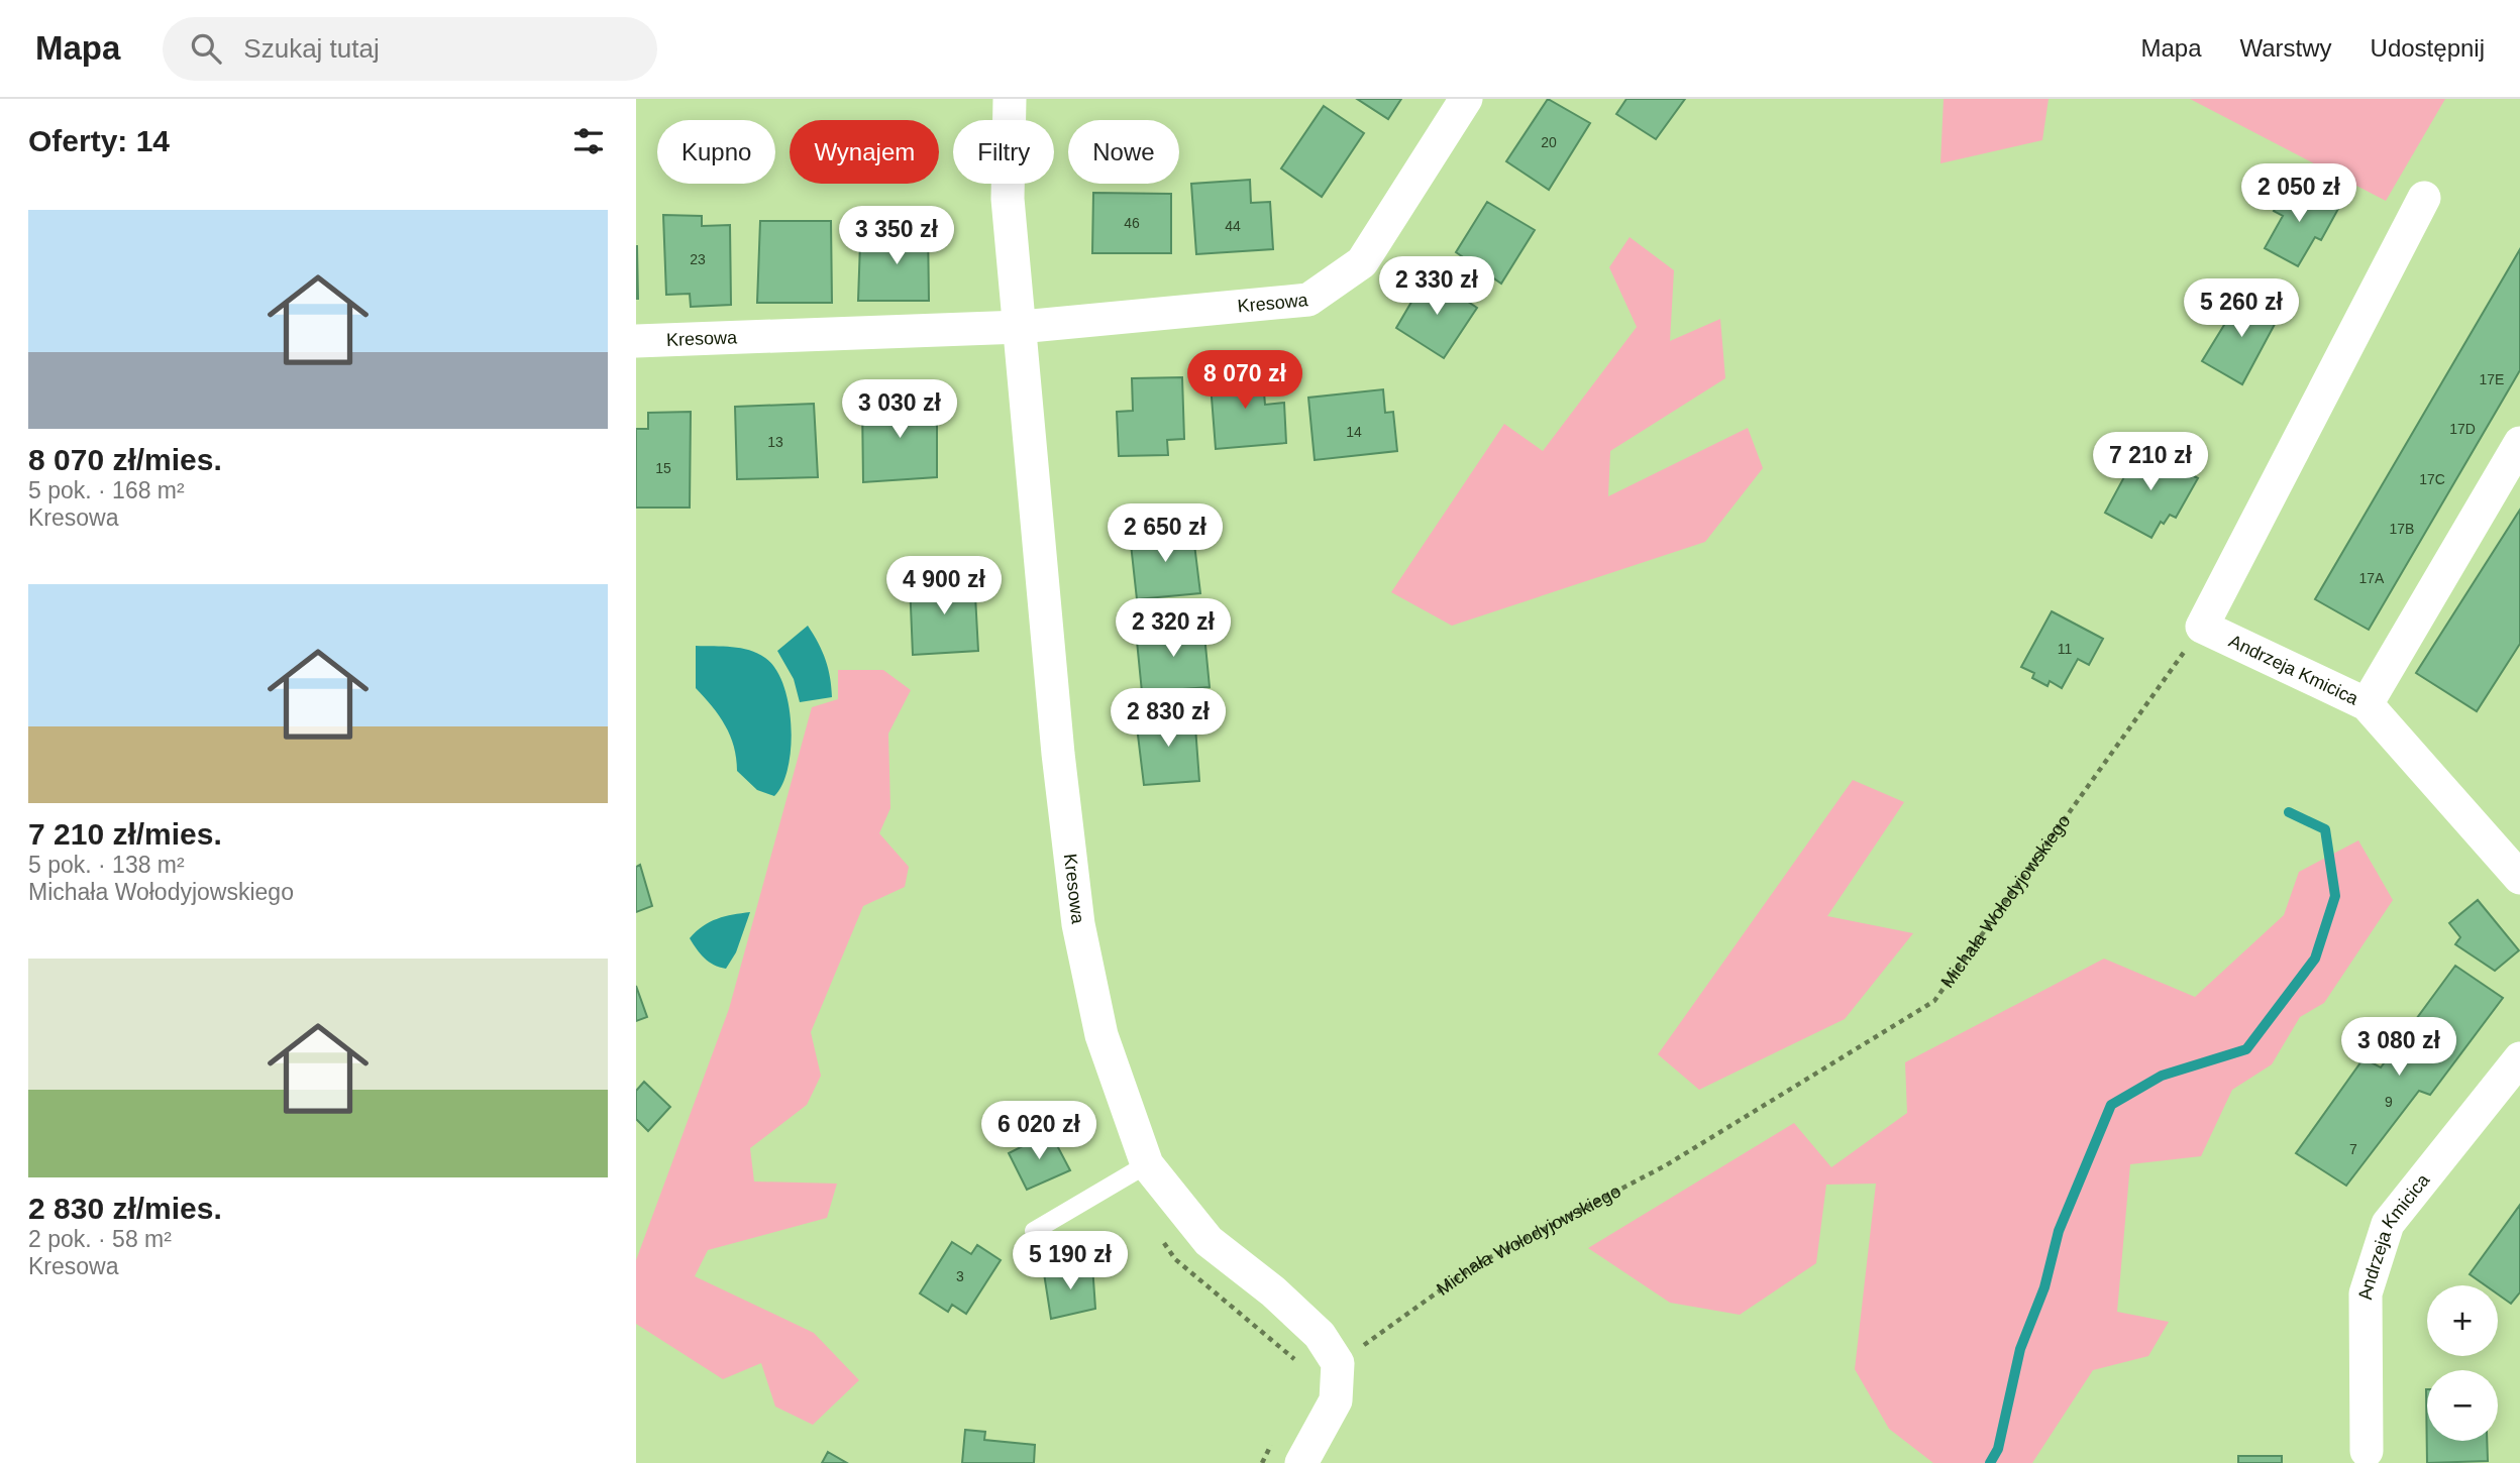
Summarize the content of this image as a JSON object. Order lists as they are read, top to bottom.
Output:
{
  "streets": {
    "street": ["Kresowa", "Andrzeja Kmicica"],
    "path": ["Michała Wołodyjowskiego"]
  },
  "crossings": [
    ["Kresowa", "Michała Wołodyjowskiego"],
    ["Andrzeja Kmicica", "Michała Wołodyjowskiego"]
  ],
  "house_numbers": [
    "20",
    "46",
    "44",
    "23",
    "17E",
    "17D",
    "14",
    "13",
    "15",
    "17C",
    "17B",
    "17A",
    "11",
    "9",
    "7",
    "3"
  ],
  "page": {
    "header": "Mapa",
    "search": "Szukaj tutaj",
    "nav": ["Mapa", "Warstwy", "Udostępnij"],
    "heading": "Oferty: 14",
    "chip": [
      "Kupno",
      "Wynajem",
      "Filtry",
      "Nowe"
    ],
    "price": [
      "2 050 zł",
      "3 350 zł",
      "2 330 zł",
      "5 260 zł",
      "8 070 zł",
      "3 030 zł",
      "7 210 zł",
      "2 650 zł",
      "4 900 zł",
      "2 320 zł",
      "2 830 zł",
      "3 080 zł",
      "6 020 zł",
      "5 190 zł"
    ],
    "list": [
      {
        "name": "8 070 zł/mies.",
        "note": "5 pok. · 168 m² · Kresowa"
      },
      {
        "name": "7 210 zł/mies.",
        "note": "5 pok. · 138 m² · Michała Wołodyjowskiego"
      },
      {
        "name": "2 830 zł/mies.",
        "note": "2 pok. · 58 m² · Kresowa"
      }
    ],
    "map_buttons": ["+", "−"]
  }
}
